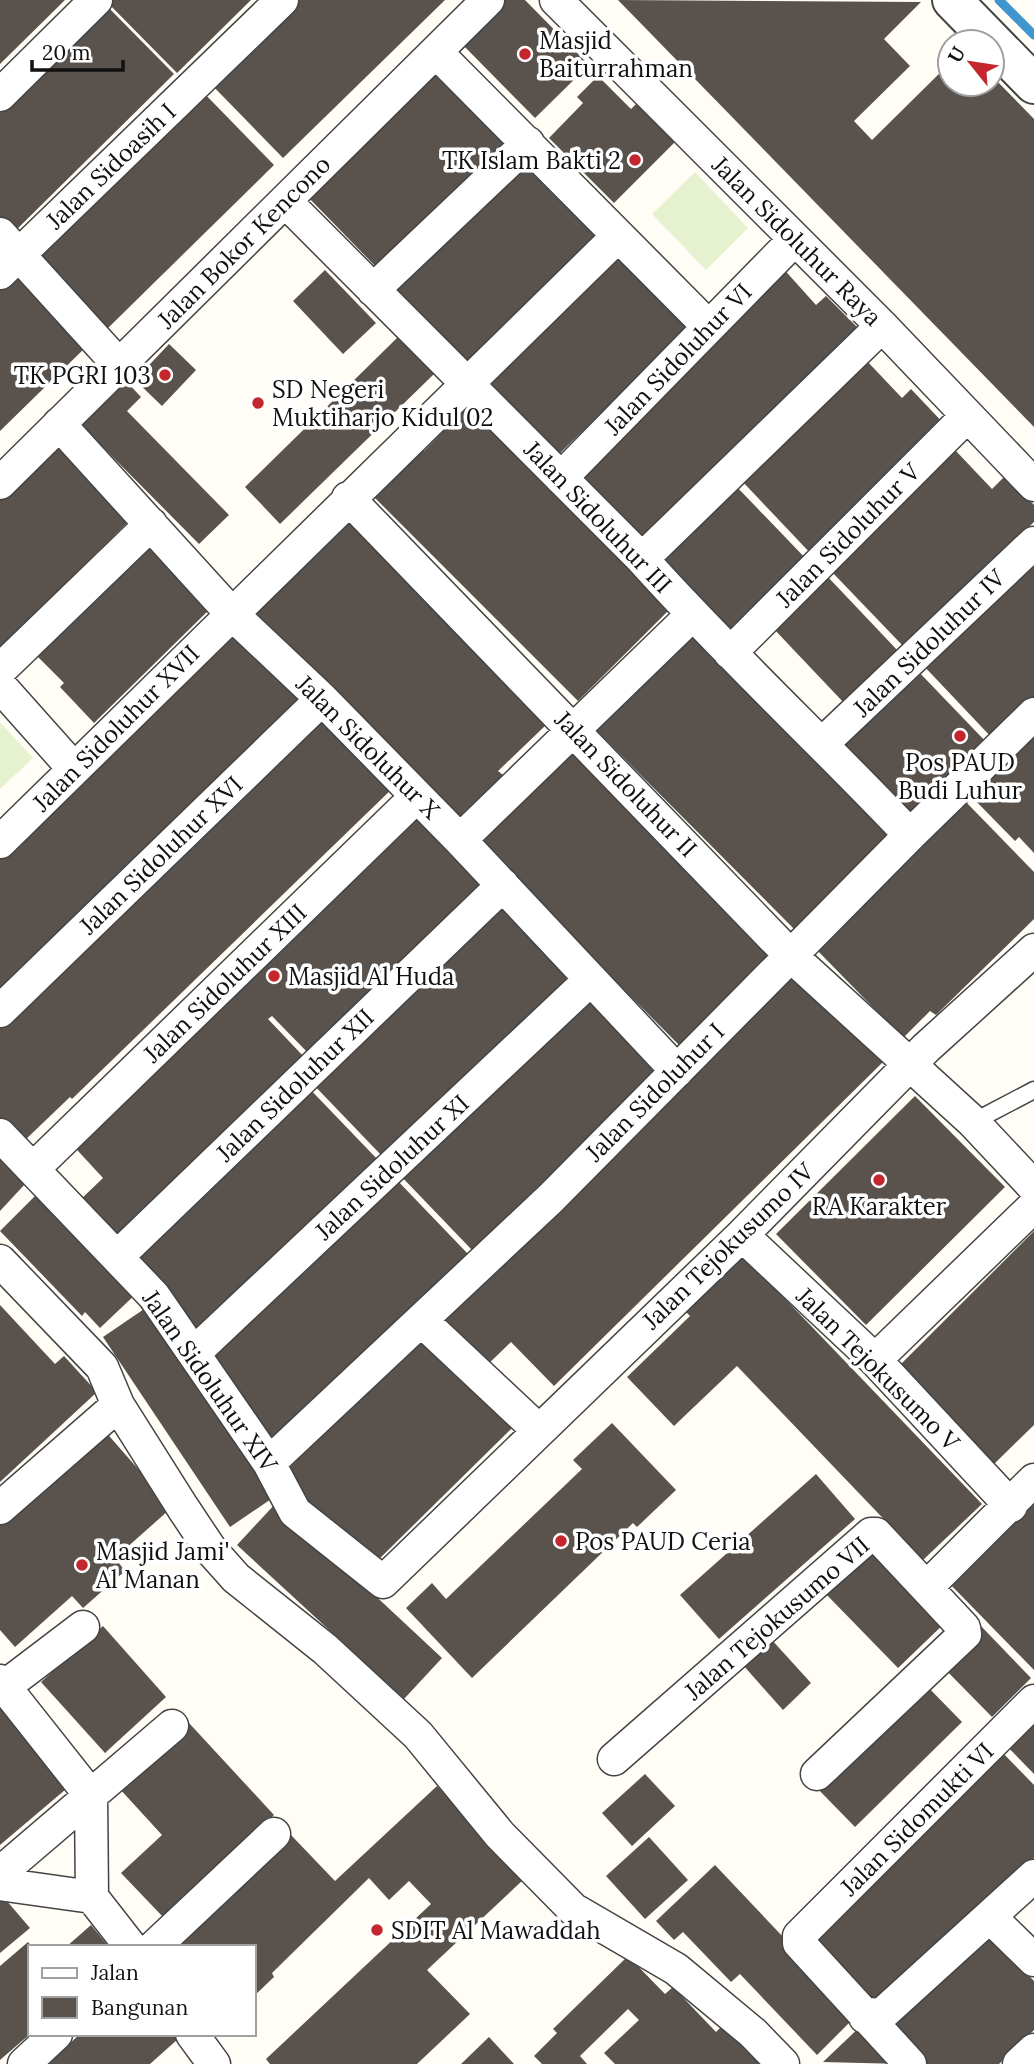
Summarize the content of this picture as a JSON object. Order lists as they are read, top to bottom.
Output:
{
  "streets": {
    "street": [
      "Jalan Sidoasih I",
      "Jalan Sidoluhur Raya",
      "Jalan Bokor Kencono",
      "Jalan Sidoluhur VI",
      "Jalan Sidoluhur III",
      "Jalan Sidoluhur V",
      "Jalan Sidoluhur IV",
      "Jalan Sidoluhur XVII",
      "Jalan Sidoluhur X",
      "Jalan Sidoluhur II",
      "Jalan Sidoluhur XVI",
      "Jalan Sidoluhur XIII",
      "Jalan Sidoluhur XII",
      "Jalan Sidoluhur I",
      "Jalan Sidoluhur XI",
      "Jalan Tejokusumo IV",
      "Jalan Tejokusumo V",
      "Jalan Sidoluhur XIV",
      "Jalan Tejokusumo VII",
      "Jalan Sidomukti VI"
    ]
  },
  "crossings": [
    ["Jalan Sidoluhur Raya", "Jalan Sidoluhur VI"],
    ["Jalan Sidoluhur Raya", "Jalan Sidoluhur V"],
    ["Jalan Bokor Kencono", "Jalan Sidoluhur III"],
    ["Jalan Bokor Kencono", "Jalan Sidoluhur X"],
    ["Jalan Sidoluhur VI", "Jalan Sidoluhur III"],
    ["Jalan Sidoluhur III", "Jalan Sidoluhur V"],
    ["Jalan Sidoluhur III", "Jalan Sidoluhur IV"],
    ["Jalan Sidoluhur III", "Jalan Sidoluhur XVII"],
    ["Jalan Sidoluhur III", "Jalan Sidoluhur I"],
    ["Jalan Sidoluhur XVII", "Jalan Sidoluhur X"],
    ["Jalan Sidoluhur XVII", "Jalan Sidoluhur II"],
    ["Jalan Sidoluhur X", "Jalan Sidoluhur XVI"],
    ["Jalan Sidoluhur X", "Jalan Sidoluhur XIII"],
    ["Jalan Sidoluhur X", "Jalan Sidoluhur XII"],
    ["Jalan Sidoluhur X", "Jalan Sidoluhur I"],
    ["Jalan Sidoluhur X", "Jalan Sidoluhur XI"],
    ["Jalan Sidoluhur II", "Jalan Sidoluhur I"],
    ["Jalan Sidoluhur II", "Jalan Tejokusumo IV"],
    ["Jalan Sidoluhur XIII", "Jalan Sidoluhur XIV"],
    ["Jalan Sidoluhur XII", "Jalan Sidoluhur XIV"],
    ["Jalan Sidoluhur I", "Jalan Sidoluhur XIV"],
    ["Jalan Sidoluhur XI", "Jalan Sidoluhur XIV"],
    ["Jalan Tejokusumo IV", "Jalan Tejokusumo V"],
    ["Jalan Tejokusumo IV", "Jalan Sidoluhur XIV"]
  ],
  "places": [
    "Masjid Baiturrahman",
    "TK Islam Bakti 2",
    "TK PGRI 103",
    "SD Negeri Muktiharjo Kidul 02",
    "Pos PAUD Budi Luhur",
    "Masjid Al Huda",
    "RA Karakter",
    "Pos PAUD Ceria",
    "Masjid Jami' Al Manan",
    "SDIT Al Mawaddah"
  ],
  "legend": ["Jalan", "Bangunan"],
  "scale_bar": "20 m",
  "north": "top left"
}
